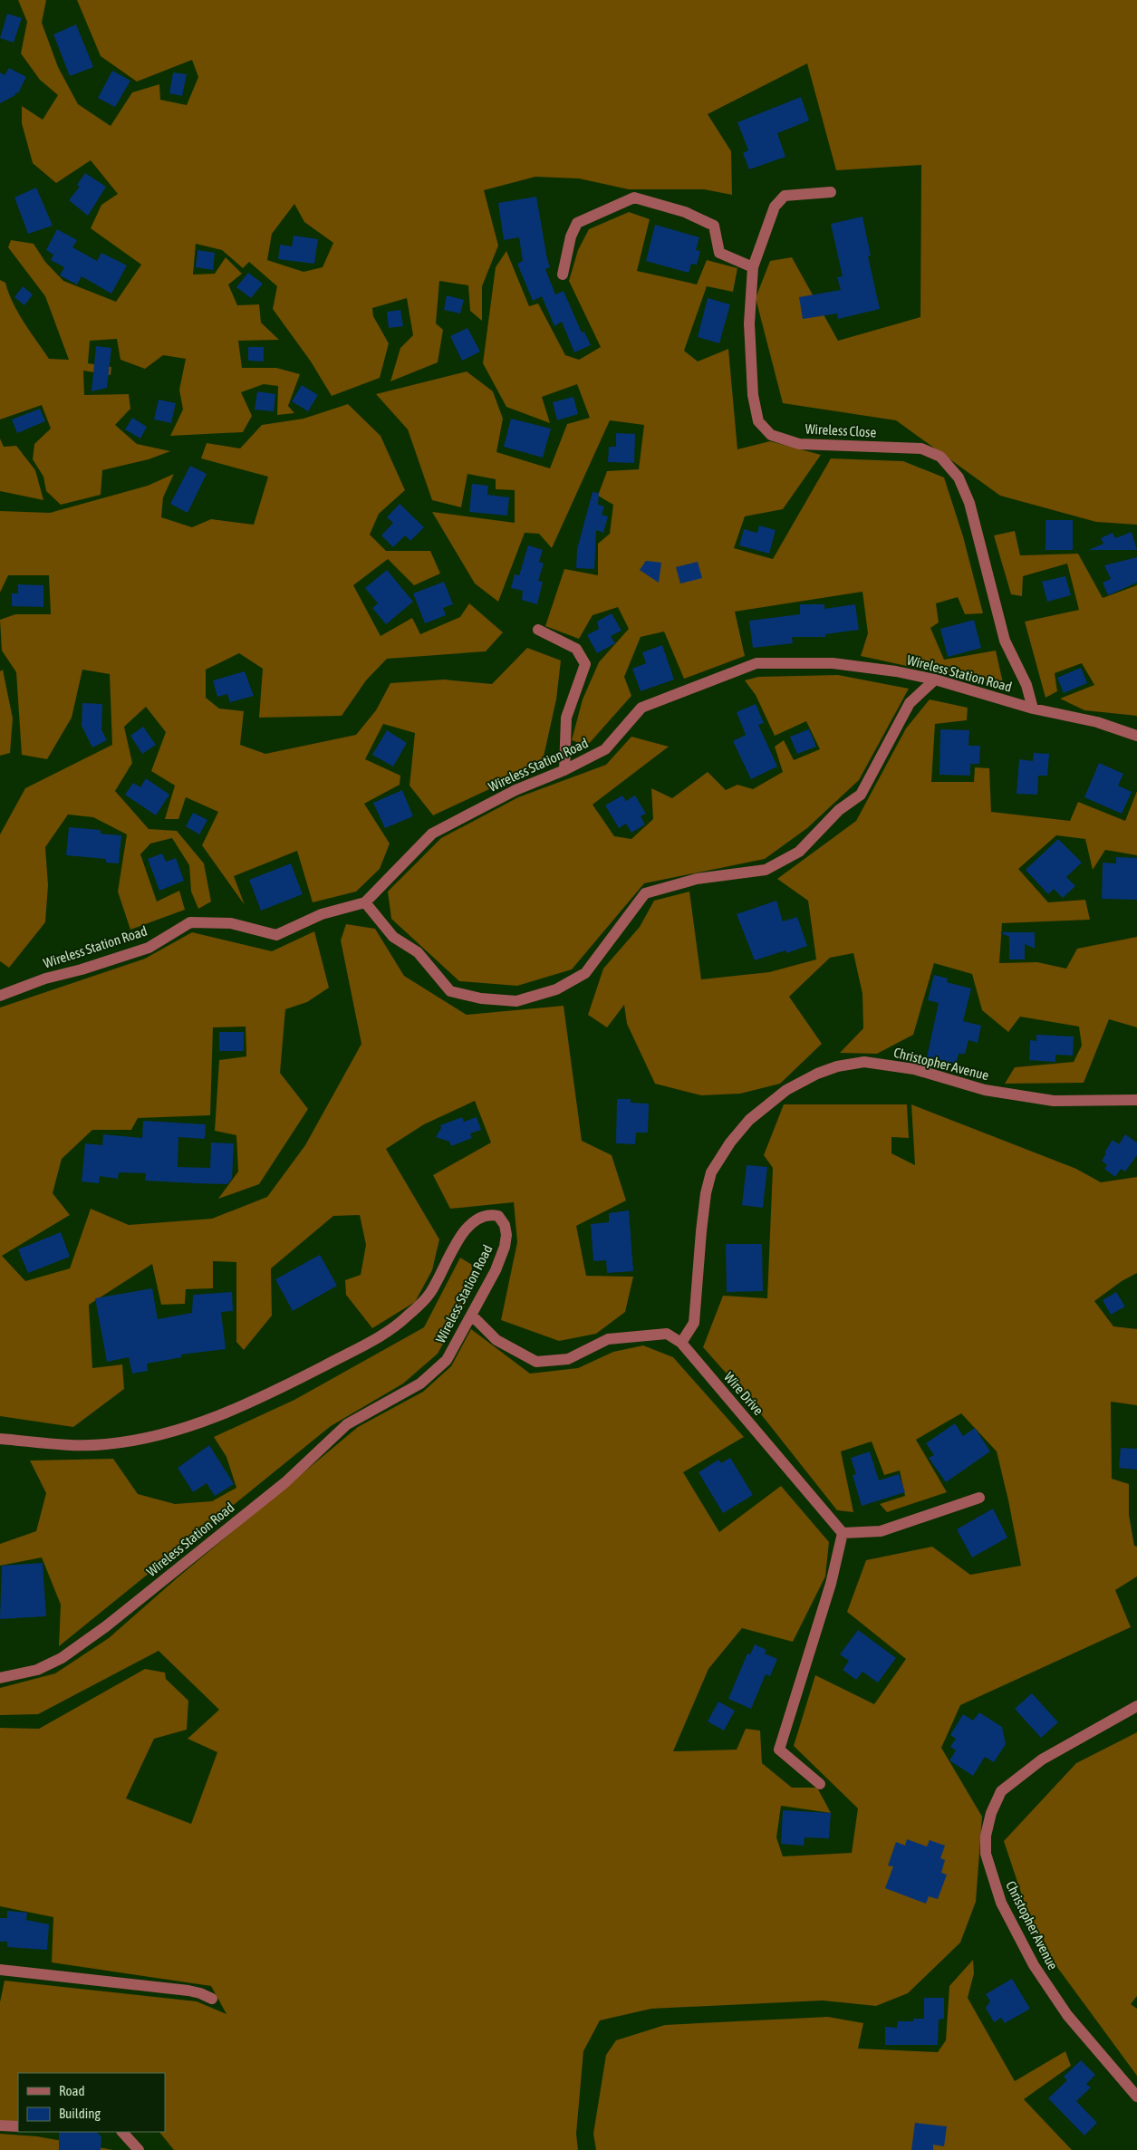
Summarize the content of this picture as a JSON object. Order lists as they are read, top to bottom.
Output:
{
  "streets": {
    "street": [
      "Wireless Close",
      "Wireless Station Road",
      "Christopher Avenue",
      "Wire Drive"
    ]
  },
  "crossings": [
    ["Wireless Close", "Wireless Station Road"],
    ["Wireless Station Road", "Wire Drive"],
    ["Christopher Avenue", "Wire Drive"]
  ],
  "legend": ["Road", "Building"]
}
